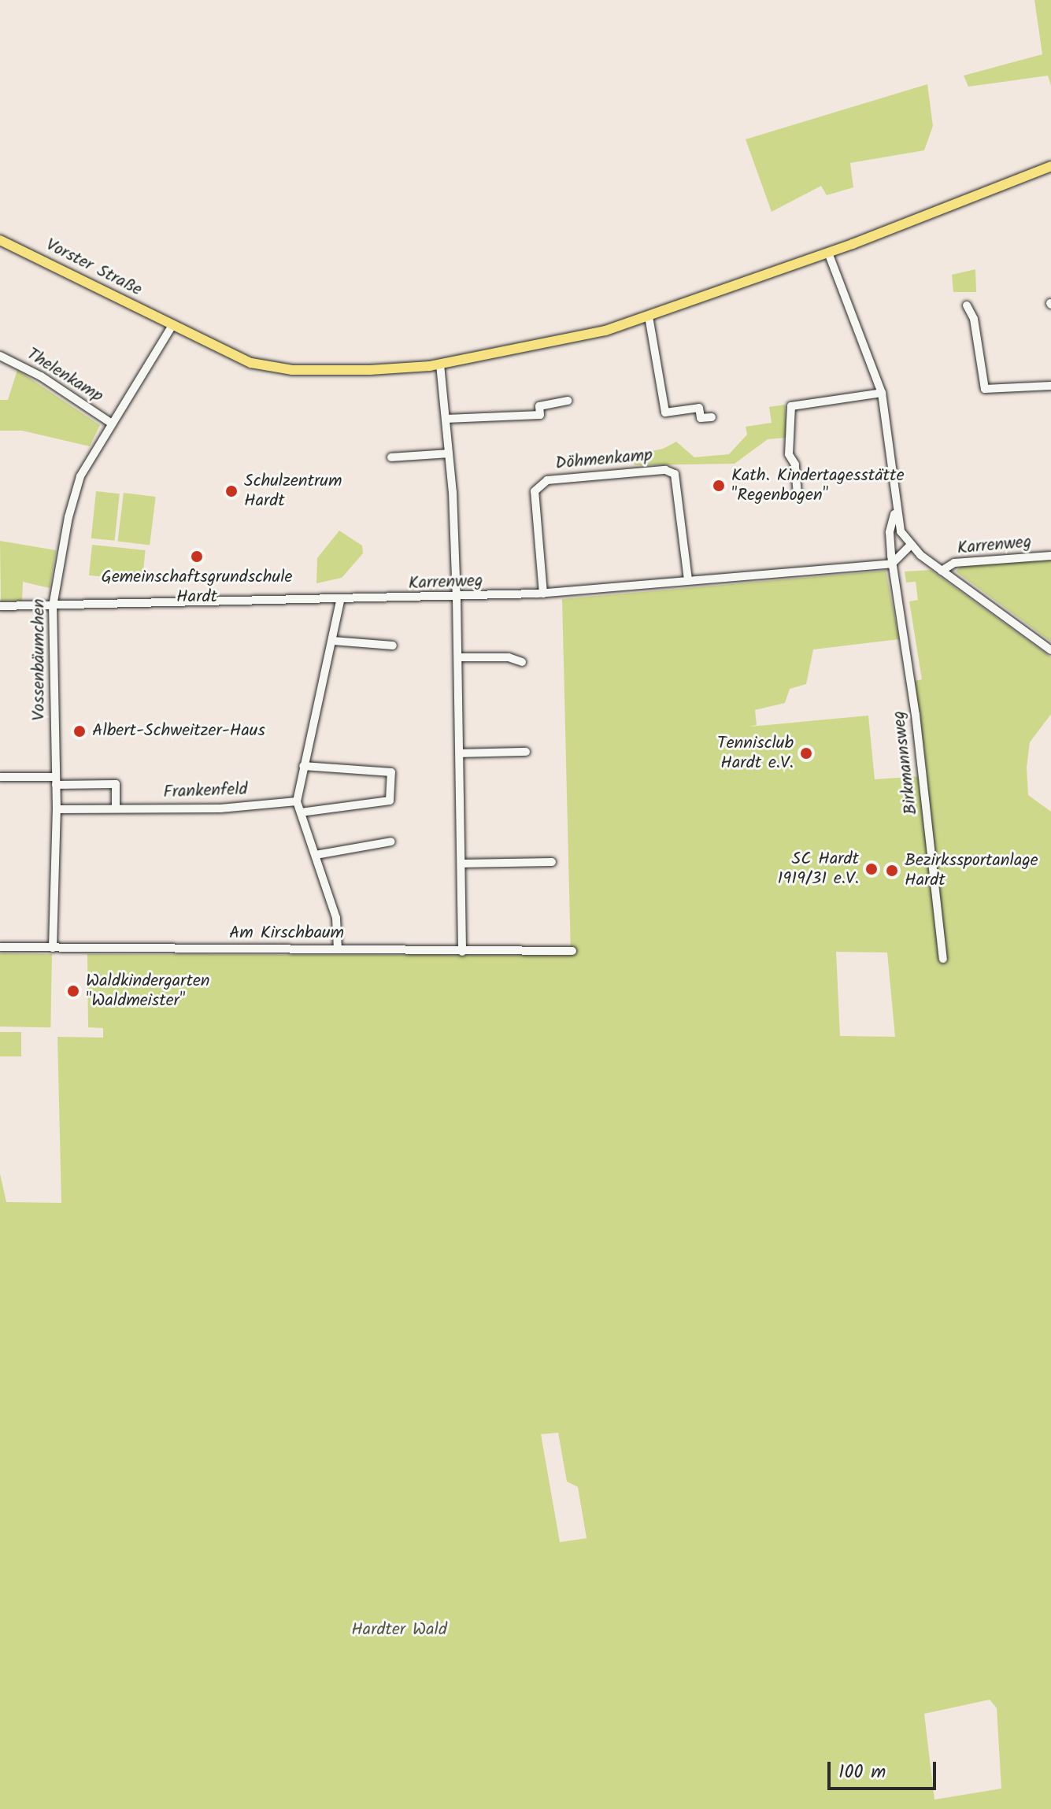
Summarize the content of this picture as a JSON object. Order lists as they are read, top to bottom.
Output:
{
  "streets": {
    "main road": ["Vorster Straße"],
    "street": [
      "Thelenkamp",
      "Döhmenkamp",
      "Karrenweg",
      "Vossenbäumchen",
      "Birkmannsweg",
      "Frankenfeld",
      "Am Kirschbaum"
    ]
  },
  "crossings": [
    ["Vorster Straße", "Vossenbäumchen"],
    ["Thelenkamp", "Vossenbäumchen"],
    ["Döhmenkamp", "Karrenweg"],
    ["Karrenweg", "Vossenbäumchen"],
    ["Karrenweg", "Birkmannsweg"],
    ["Vossenbäumchen", "Frankenfeld"],
    ["Vossenbäumchen", "Am Kirschbaum"]
  ],
  "parks": ["Hardter Wald"],
  "places": [
    "Kath. Kindertagesstätte \"Regenbogen\"",
    "Schulzentrum Hardt",
    "Gemeinschaftsgrundschule Hardt",
    "Albert-Schweitzer-Haus",
    "Tennisclub Hardt e.V.",
    "SC Hardt 1919/31 e.V.",
    "Bezirkssportanlage Hardt",
    "Waldkindergarten \"Waldmeister\""
  ],
  "scale_bar": "100 m"
}
